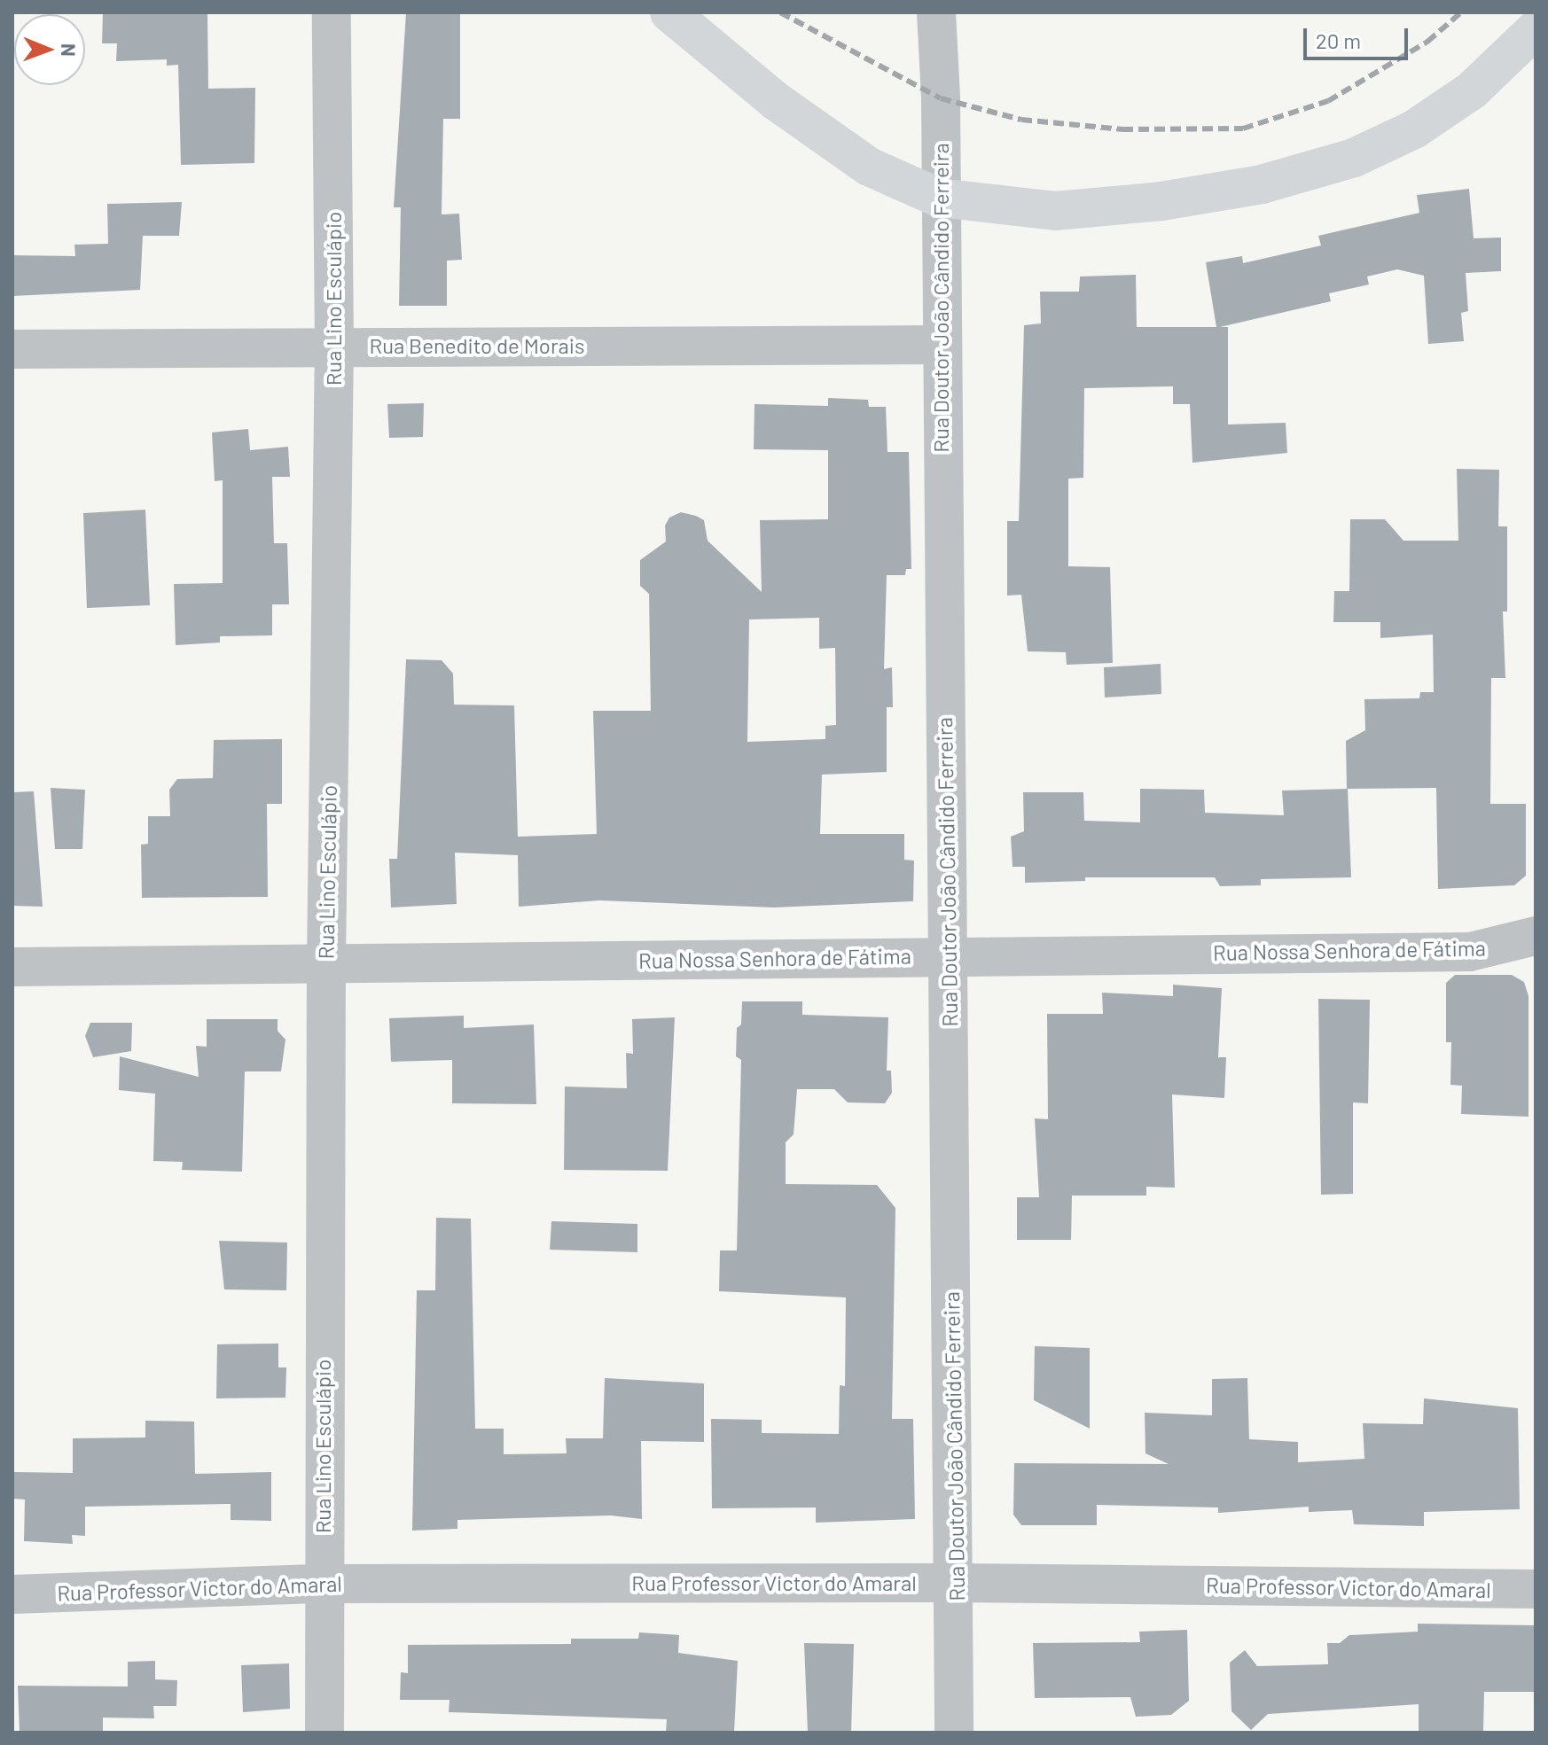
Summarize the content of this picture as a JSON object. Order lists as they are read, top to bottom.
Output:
{
  "streets": {
    "street": [
      "Rua Doutor João Cândido Ferreira",
      "Rua Lino Esculápio",
      "Rua Benedito de Morais",
      "Rua Nossa Senhora de Fátima",
      "Rua Professor Victor do Amaral"
    ]
  },
  "crossings": [
    ["Rua Doutor João Cândido Ferreira", "Rua Benedito de Morais"],
    ["Rua Doutor João Cândido Ferreira", "Rua Nossa Senhora de Fátima"],
    ["Rua Doutor João Cândido Ferreira", "Rua Professor Victor do Amaral"],
    ["Rua Lino Esculápio", "Rua Benedito de Morais"],
    ["Rua Lino Esculápio", "Rua Nossa Senhora de Fátima"],
    ["Rua Lino Esculápio", "Rua Professor Victor do Amaral"]
  ],
  "scale_bar": "20 m",
  "north": "right"
}
